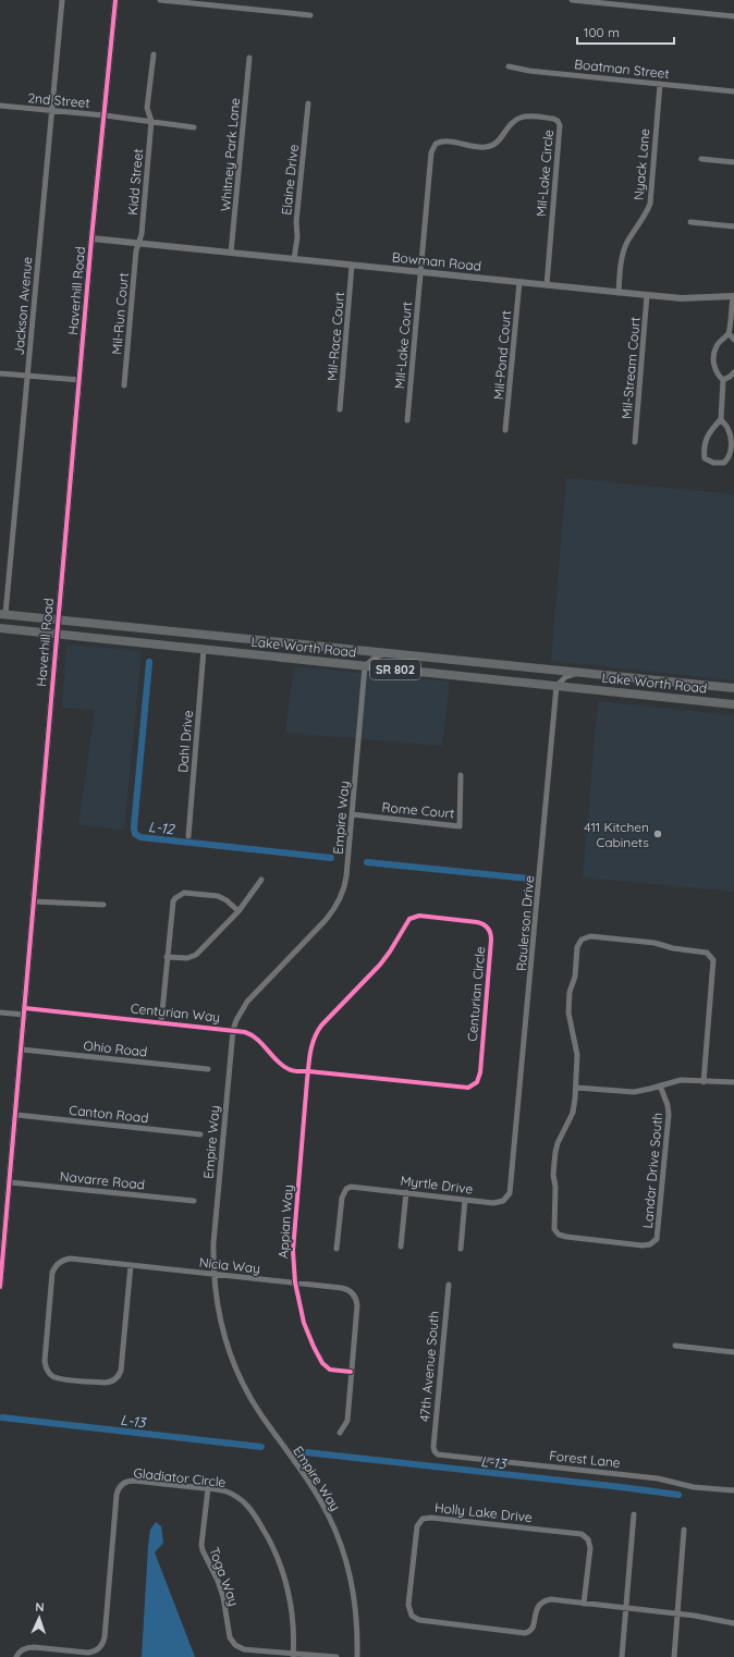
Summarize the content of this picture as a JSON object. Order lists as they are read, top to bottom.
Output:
{
  "streets": {
    "main road": ["Lake Worth Road", "SR 802"],
    "street": [
      "Boatman Street",
      "2nd Street",
      "Whitney Park Lane",
      "Nyack Lane",
      "Mil-Lake Circle",
      "Elaine Drive",
      "Kidd Street",
      "Bowman Road",
      "Haverhill Road",
      "Jackson Avenue",
      "Mil-Run Court",
      "Mil-Race Court",
      "Mil-Lake Court",
      "Mil-Pond Court",
      "Mil-Stream Court",
      "Dahl Drive",
      "Rome Court",
      "Empire Way",
      "Raulerson Drive",
      "Centurian Circle",
      "Centurian Way",
      "Ohio Road",
      "Canton Road",
      "Landar Drive South",
      "Navarre Road",
      "Myrtle Drive",
      "Appian Way",
      "Nicia Way",
      "47th Avenue South",
      "Forest Lane",
      "Gladiator Circle",
      "Holly Lake Drive",
      "Toga Way"
    ]
  },
  "crossings": [
    ["Boatman Street", "Nyack Lane"],
    ["2nd Street", "Kidd Street"],
    ["2nd Street", "Haverhill Road"],
    ["2nd Street", "Jackson Avenue"],
    ["Whitney Park Lane", "Bowman Road"],
    ["Nyack Lane", "Bowman Road"],
    ["Mil-Lake Circle", "Bowman Road"],
    ["Mil-Lake Circle", "Mil-Lake Court"],
    ["Elaine Drive", "Bowman Road"],
    ["Kidd Street", "Bowman Road"],
    ["Kidd Street", "Mil-Run Court"],
    ["Bowman Road", "Haverhill Road"],
    ["Bowman Road", "Mil-Run Court"],
    ["Bowman Road", "Mil-Race Court"],
    ["Bowman Road", "Mil-Lake Court"],
    ["Bowman Road", "Mil-Pond Court"],
    ["Bowman Road", "Mil-Stream Court"],
    ["Haverhill Road", "Lake Worth Road"],
    ["Haverhill Road", "Centurian Way"],
    ["Haverhill Road", "Ohio Road"],
    ["Haverhill Road", "Canton Road"],
    ["Haverhill Road", "Navarre Road"],
    ["Jackson Avenue", "Lake Worth Road"],
    ["Lake Worth Road", "Dahl Drive"],
    ["Lake Worth Road", "Empire Way"],
    ["Lake Worth Road", "Raulerson Drive"],
    ["Rome Court", "Empire Way"],
    ["Empire Way", "Centurian Way"],
    ["Empire Way", "Nicia Way"],
    ["Raulerson Drive", "Myrtle Drive"],
    ["Centurian Circle", "Centurian Way"],
    ["Centurian Circle", "Appian Way"],
    ["Centurian Way", "Appian Way"],
    ["Appian Way", "Nicia Way"],
    ["47th Avenue South", "Forest Lane"],
    ["Gladiator Circle", "Toga Way"]
  ],
  "water": ["L-12", "L-13"],
  "places": ["411 Kitchen Cabinets"],
  "scale_bar": "100 m",
  "north": "top"
}
